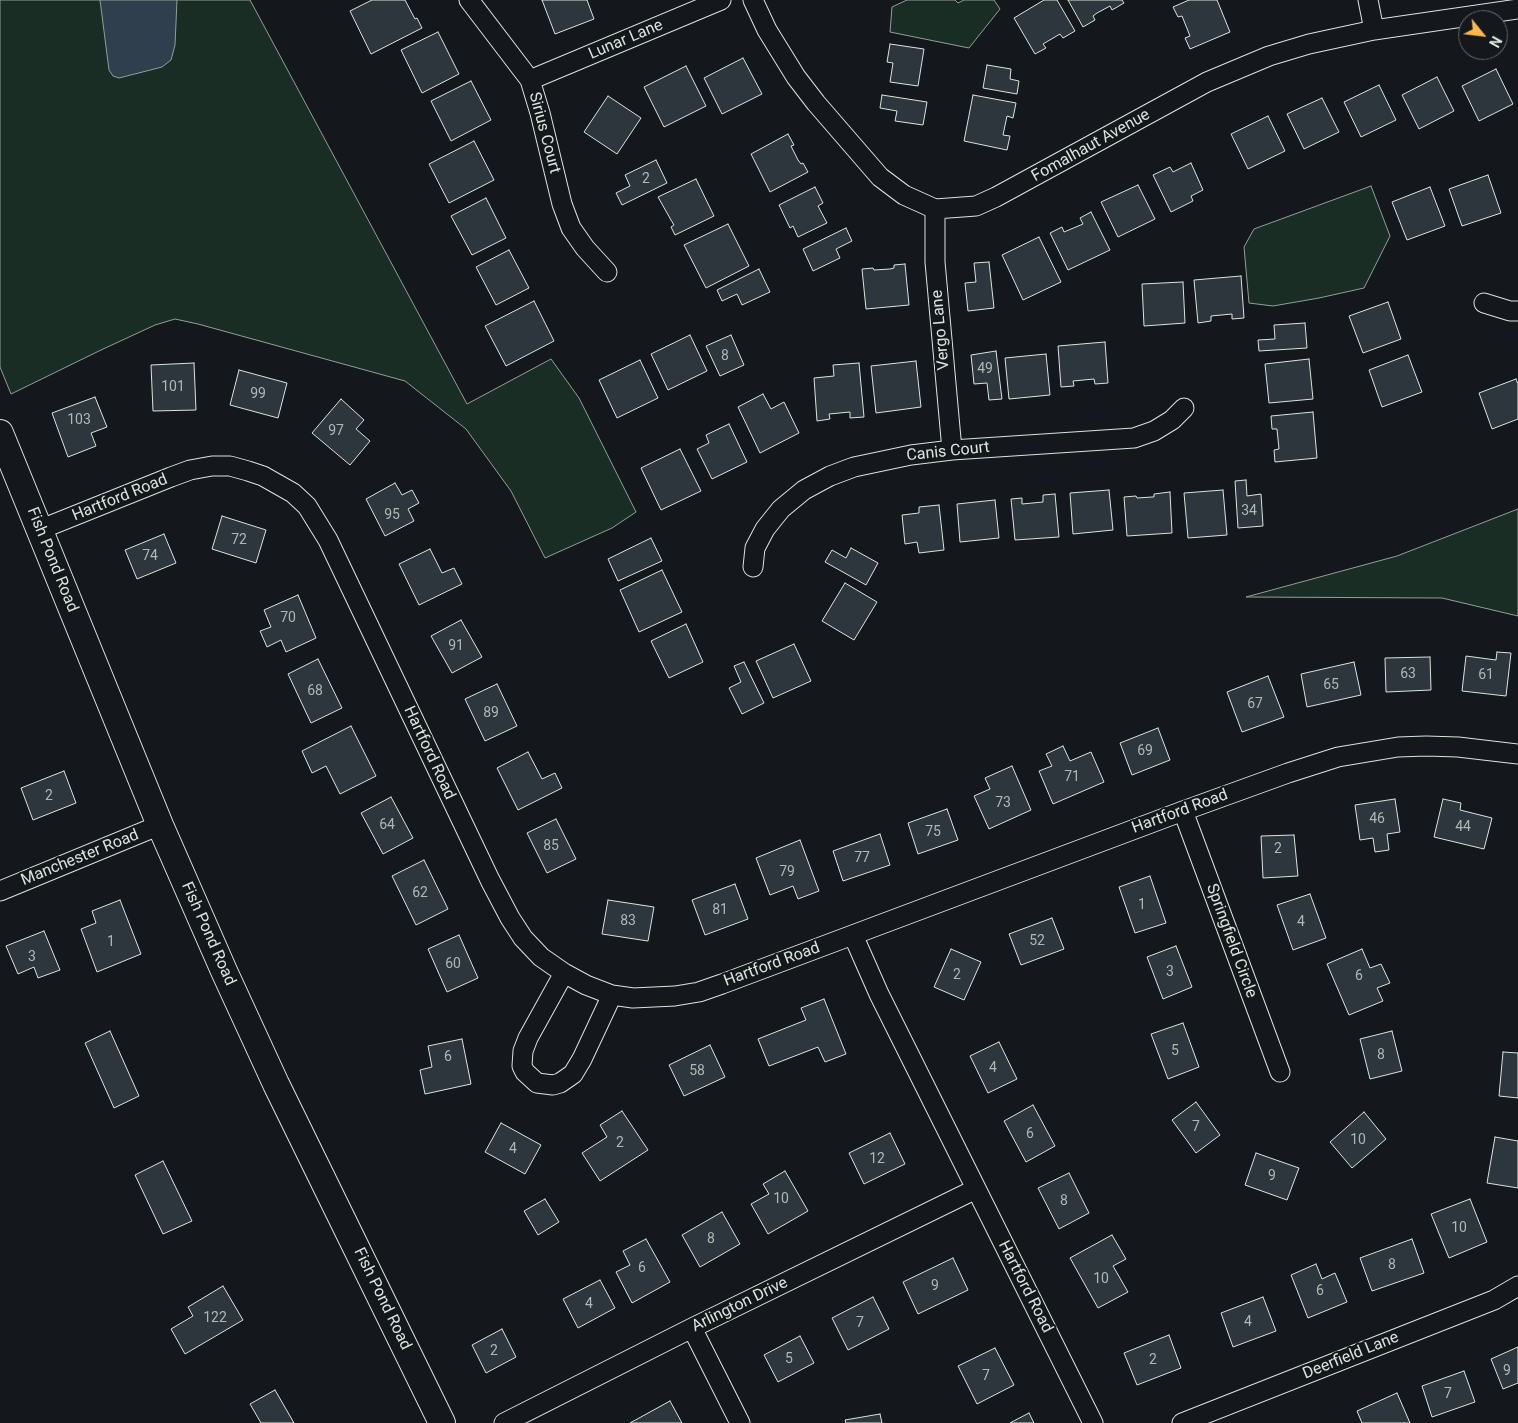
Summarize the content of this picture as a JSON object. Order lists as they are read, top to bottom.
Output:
{
  "streets": {
    "street": [
      "Lunar Lane",
      "Sirius Court",
      "Fomalhaut Avenue",
      "Vergo Lane",
      "Canis Court",
      "Hartford Road",
      "Fish Pond Road",
      "Manchester Road",
      "Springfield Circle",
      "Arlington Drive",
      "Deerfield Lane"
    ]
  },
  "crossings": [
    ["Lunar Lane", "Sirius Court"],
    ["Fomalhaut Avenue", "Vergo Lane"],
    ["Vergo Lane", "Canis Court"],
    ["Hartford Road", "Fish Pond Road"],
    ["Hartford Road", "Springfield Circle"],
    ["Hartford Road", "Arlington Drive"],
    ["Fish Pond Road", "Manchester Road"]
  ],
  "house_numbers": [
    "2",
    "8",
    "49",
    "101",
    "99",
    "103",
    "97",
    "34",
    "95",
    "72",
    "74",
    "70",
    "91",
    "63",
    "61",
    "65",
    "68",
    "67",
    "89",
    "69",
    "71",
    "2",
    "73",
    "46",
    "64",
    "44",
    "75",
    "85",
    "2",
    "77",
    "79",
    "62",
    "1",
    "81",
    "83",
    "4",
    "52",
    "1",
    "3",
    "60",
    "3",
    "2",
    "6",
    "5",
    "8",
    "6",
    "4",
    "58",
    "7",
    "6",
    "10",
    "2",
    "4",
    "12",
    "9",
    "10",
    "8",
    "10",
    "8",
    "8",
    "6",
    "10",
    "9",
    "6",
    "4",
    "122",
    "4",
    "7",
    "2",
    "5",
    "2",
    "9",
    "7",
    "7"
  ],
  "north": "bottom right"
}
